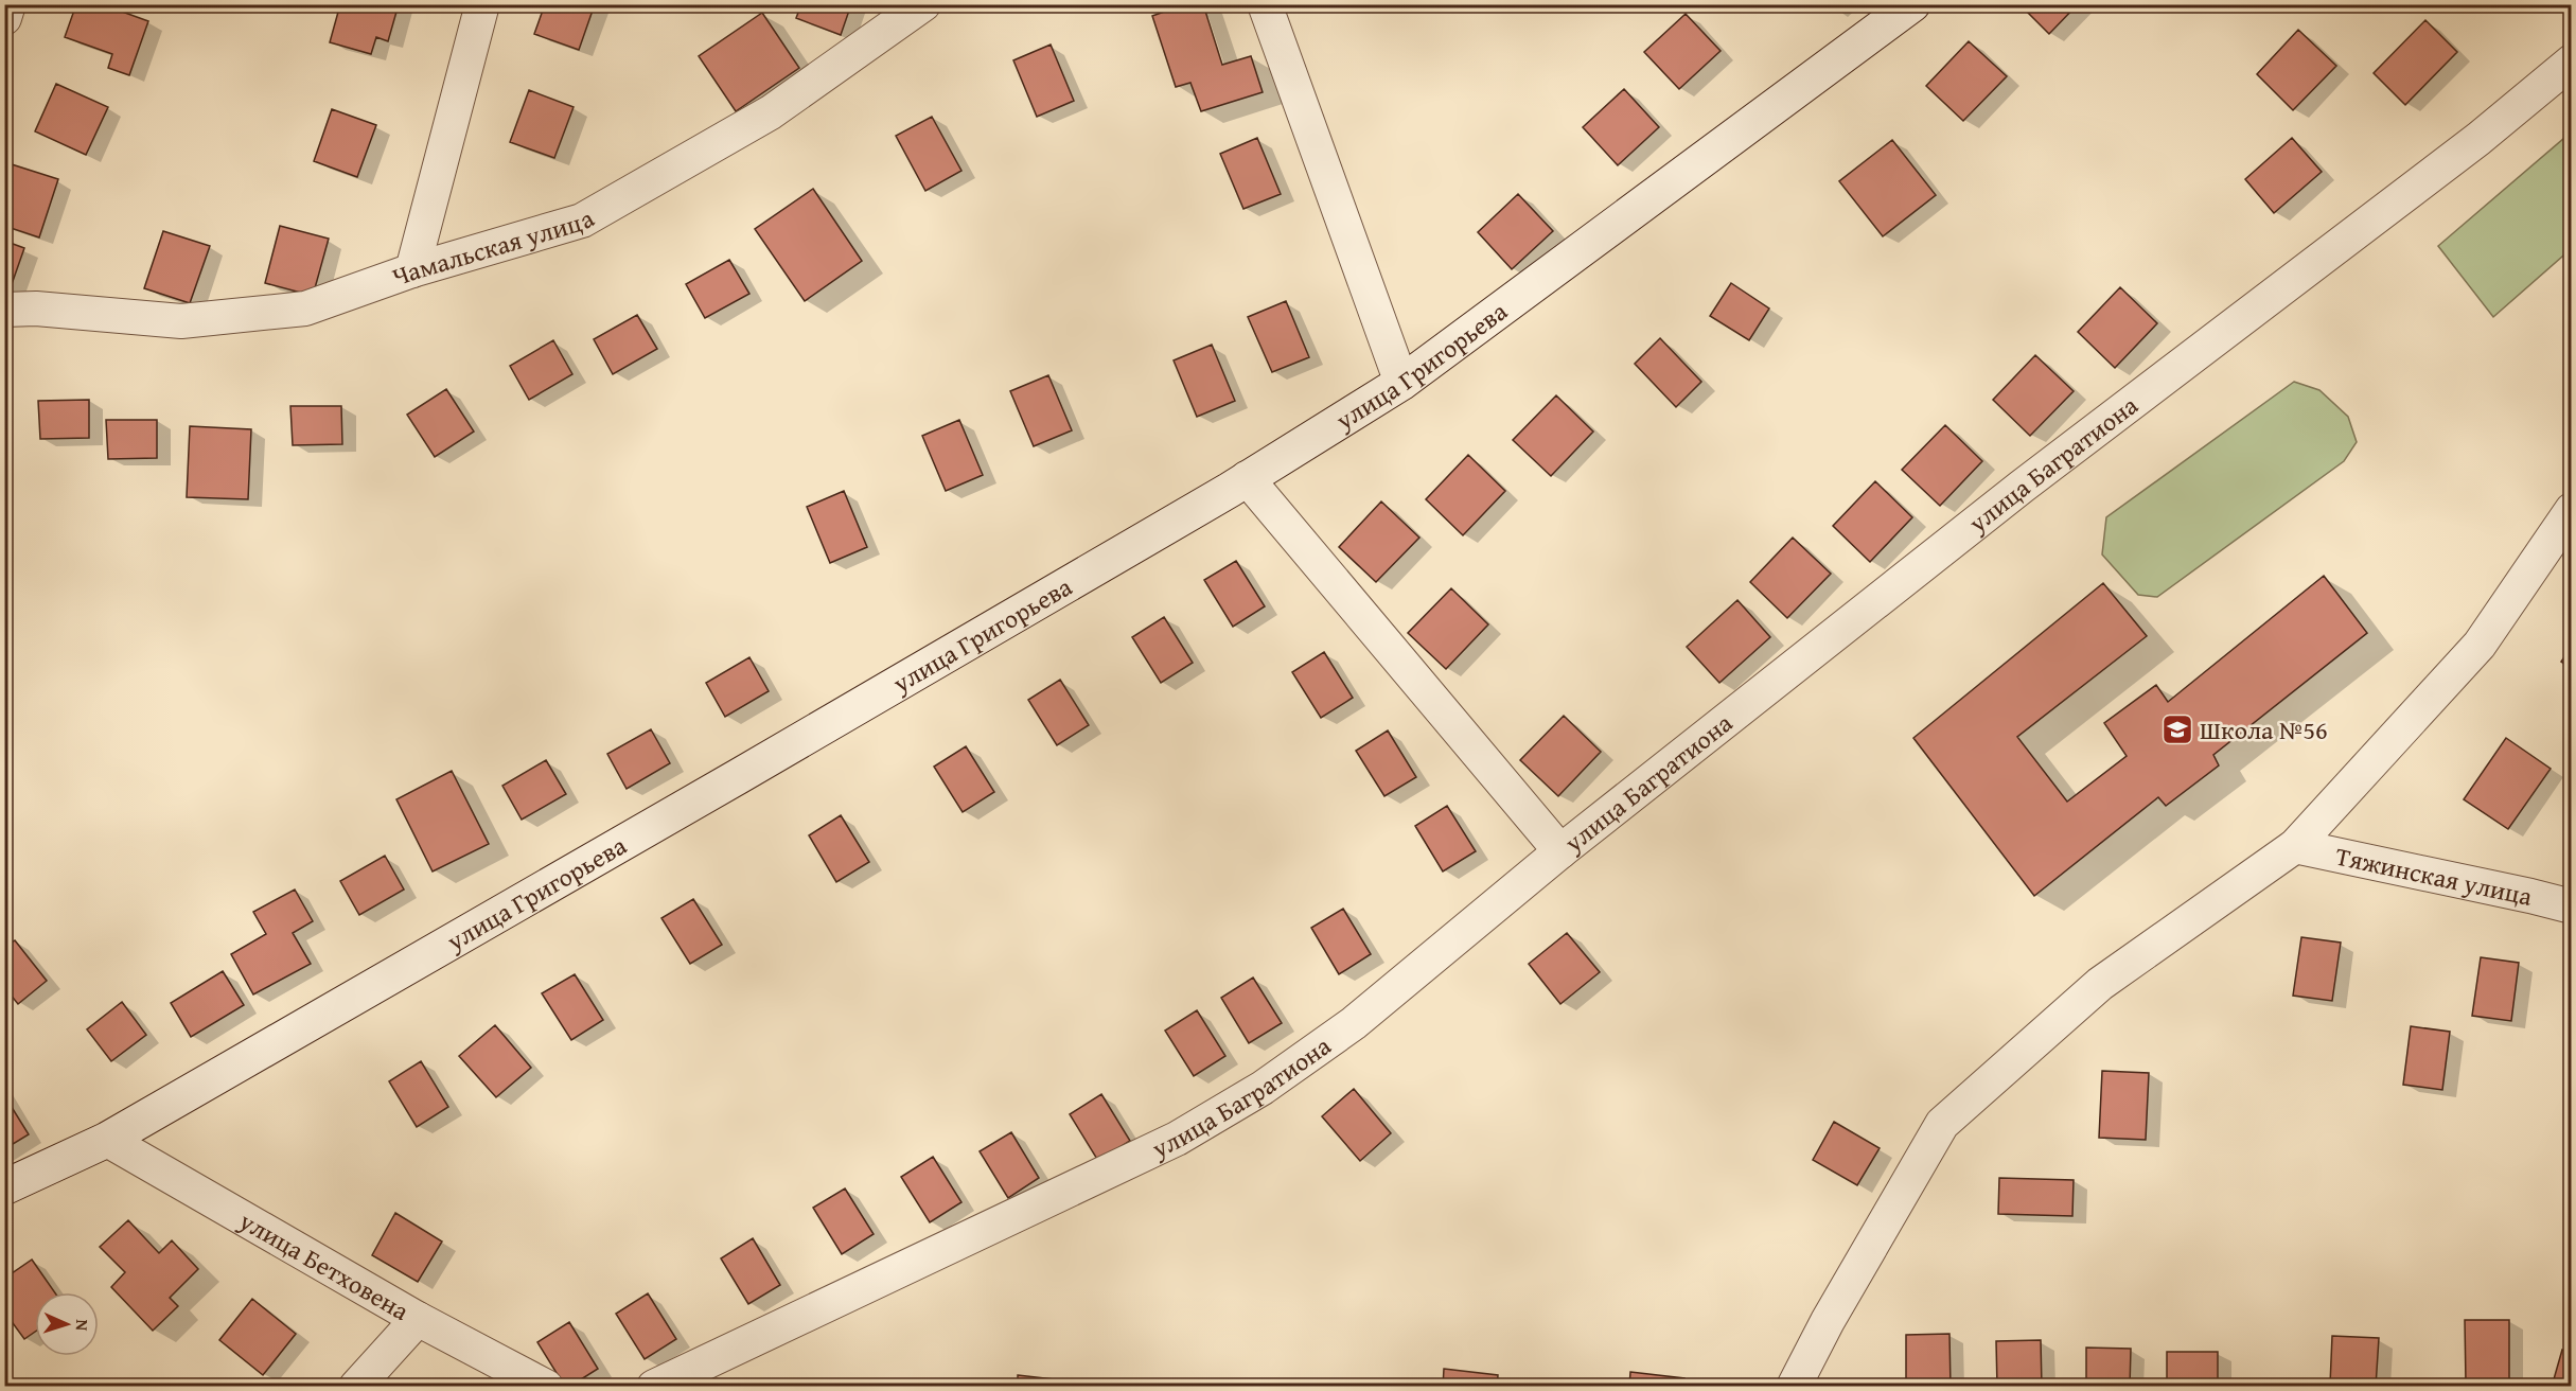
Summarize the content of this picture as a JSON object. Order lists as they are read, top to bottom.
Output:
{
  "streets": {
    "main road": ["улица Григорьева"],
    "street": [
      "Чамальская улица",
      "улица Багратиона",
      "Тяжинская улица",
      "улица Бетховена"
    ]
  },
  "crossings": [
    ["улица Григорьева", "улица Бетховена"]
  ],
  "places": {
    "school or university": ["Школа №56"]
  },
  "north": "right"
}
